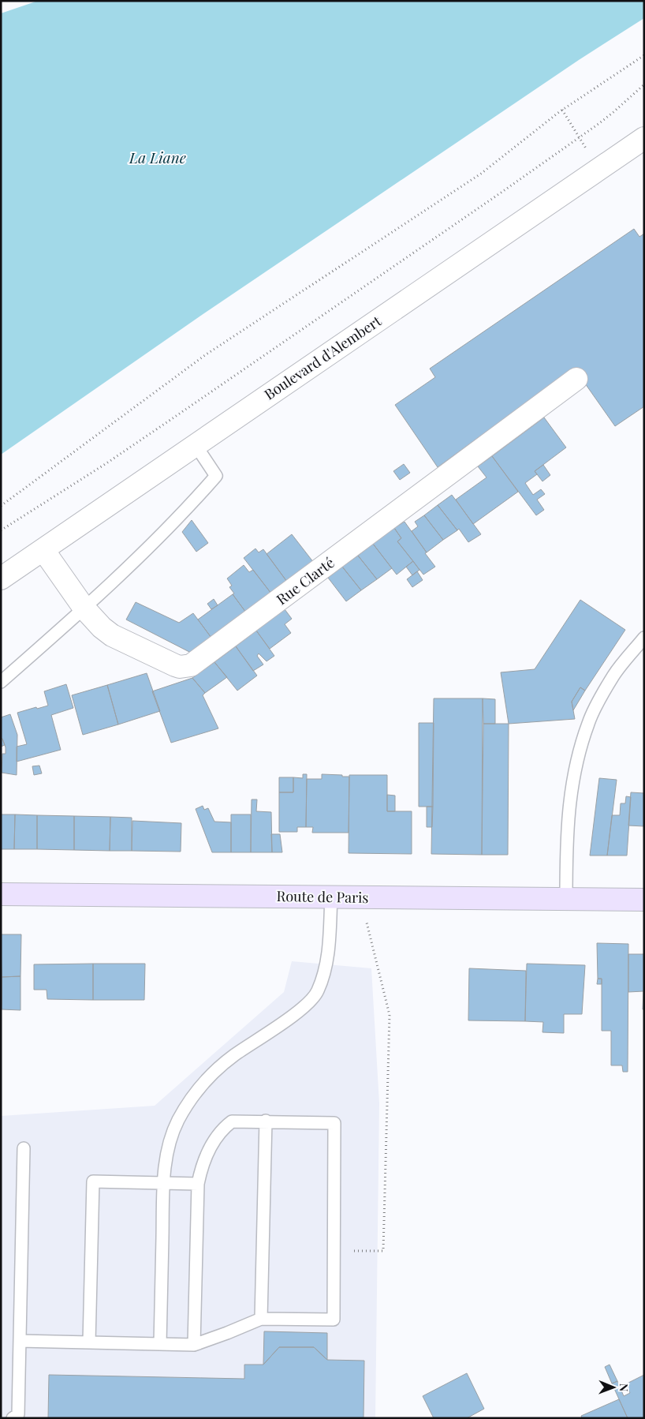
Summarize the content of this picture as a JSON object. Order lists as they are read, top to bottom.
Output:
{
  "streets": {
    "main road": ["Route de Paris"],
    "street": ["Boulevard d'Alembert", "Rue Clarté"]
  },
  "crossings": [
    ["Boulevard d'Alembert", "Rue Clarté"]
  ],
  "water": ["La Liane"],
  "north": "right"
}
